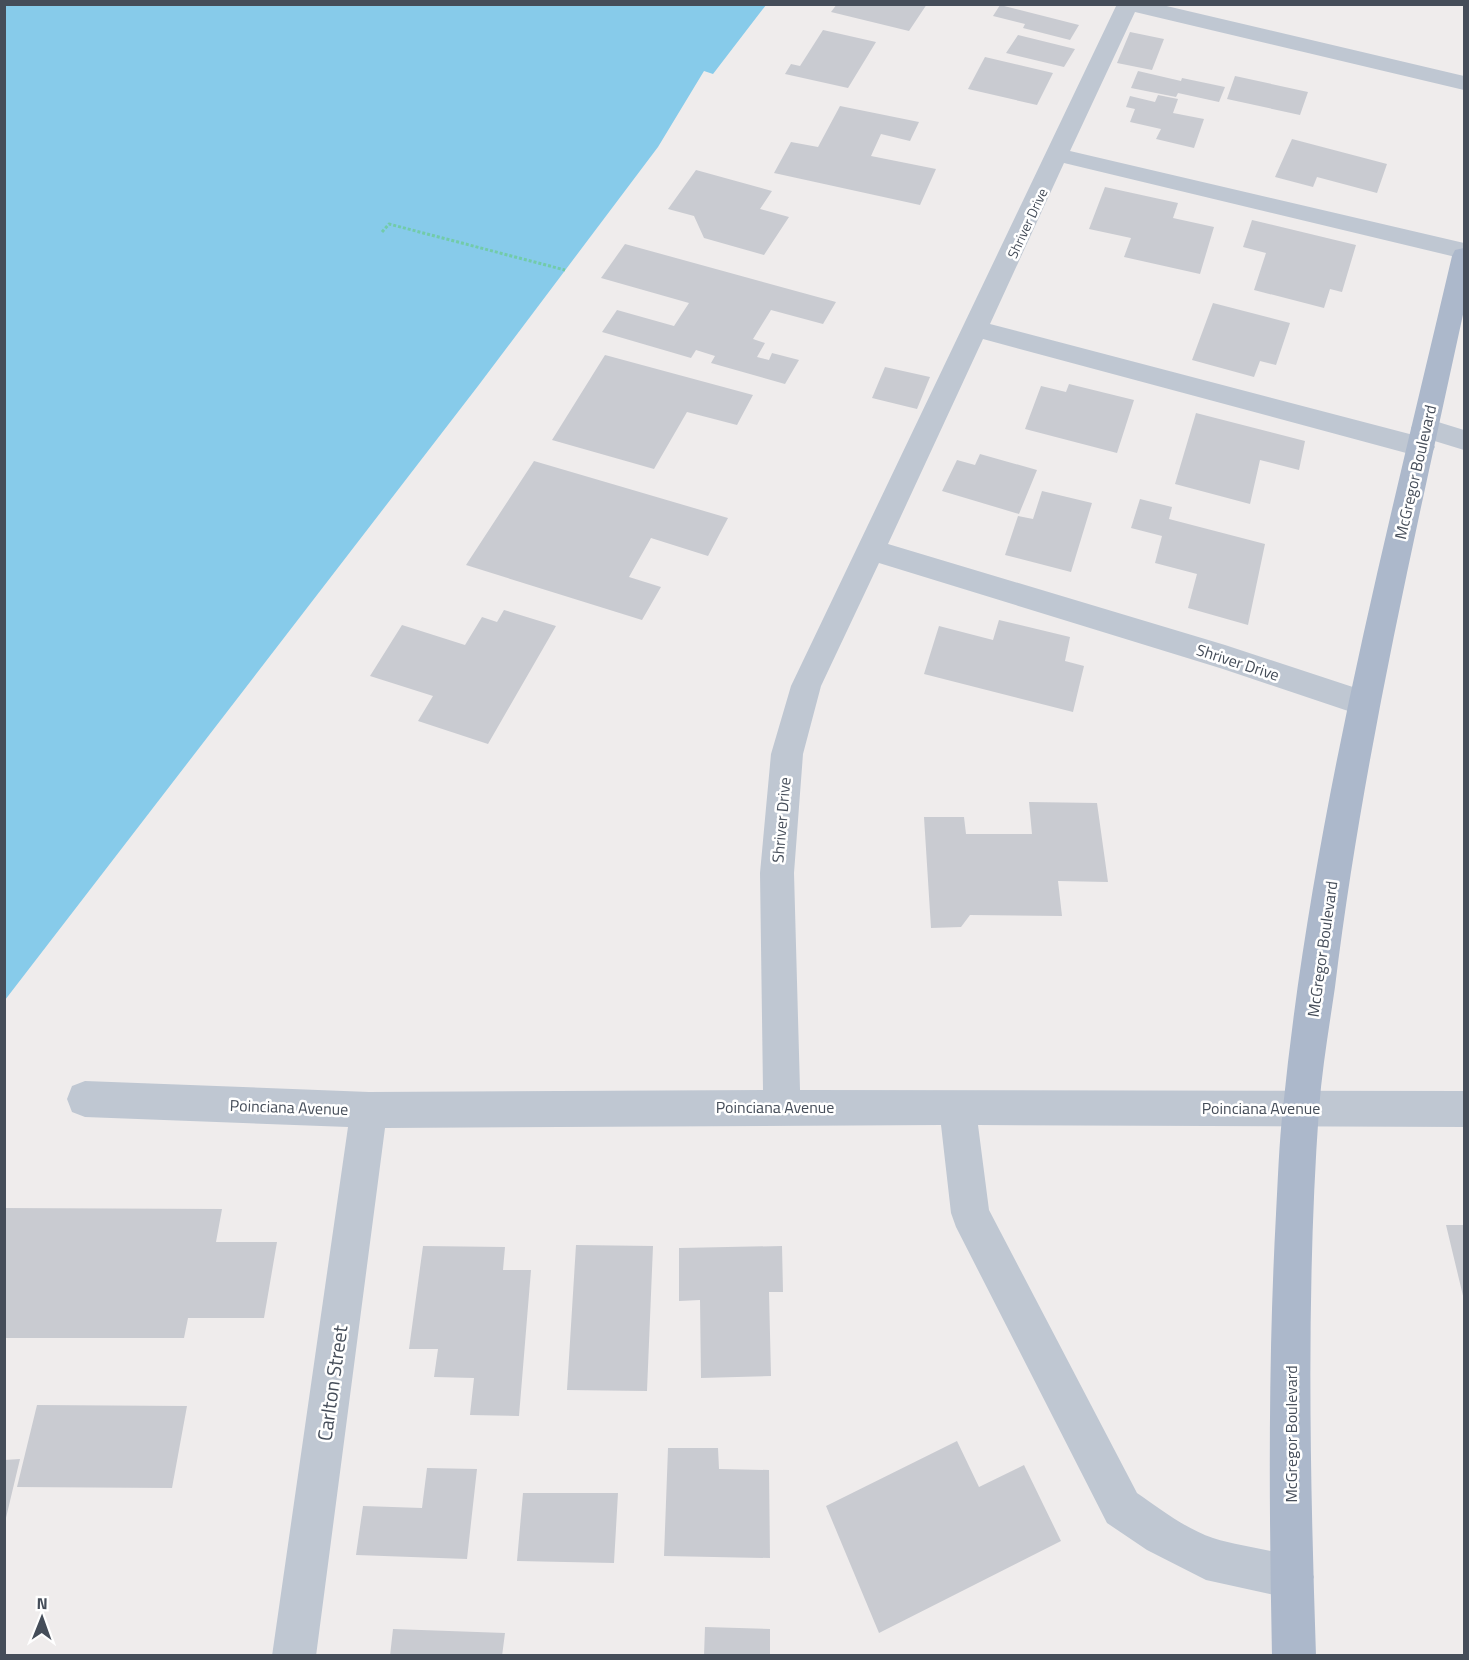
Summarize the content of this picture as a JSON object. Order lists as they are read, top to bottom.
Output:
{
  "streets": {
    "main road": ["McGregor Boulevard"],
    "street": ["Shriver Drive", "Poinciana Avenue", "Carlton Street"]
  },
  "crossings": [
    ["Shriver Drive", "McGregor Boulevard"],
    ["Shriver Drive", "Poinciana Avenue"],
    ["McGregor Boulevard", "Poinciana Avenue"],
    ["Poinciana Avenue", "Carlton Street"]
  ],
  "north": "top"
}
